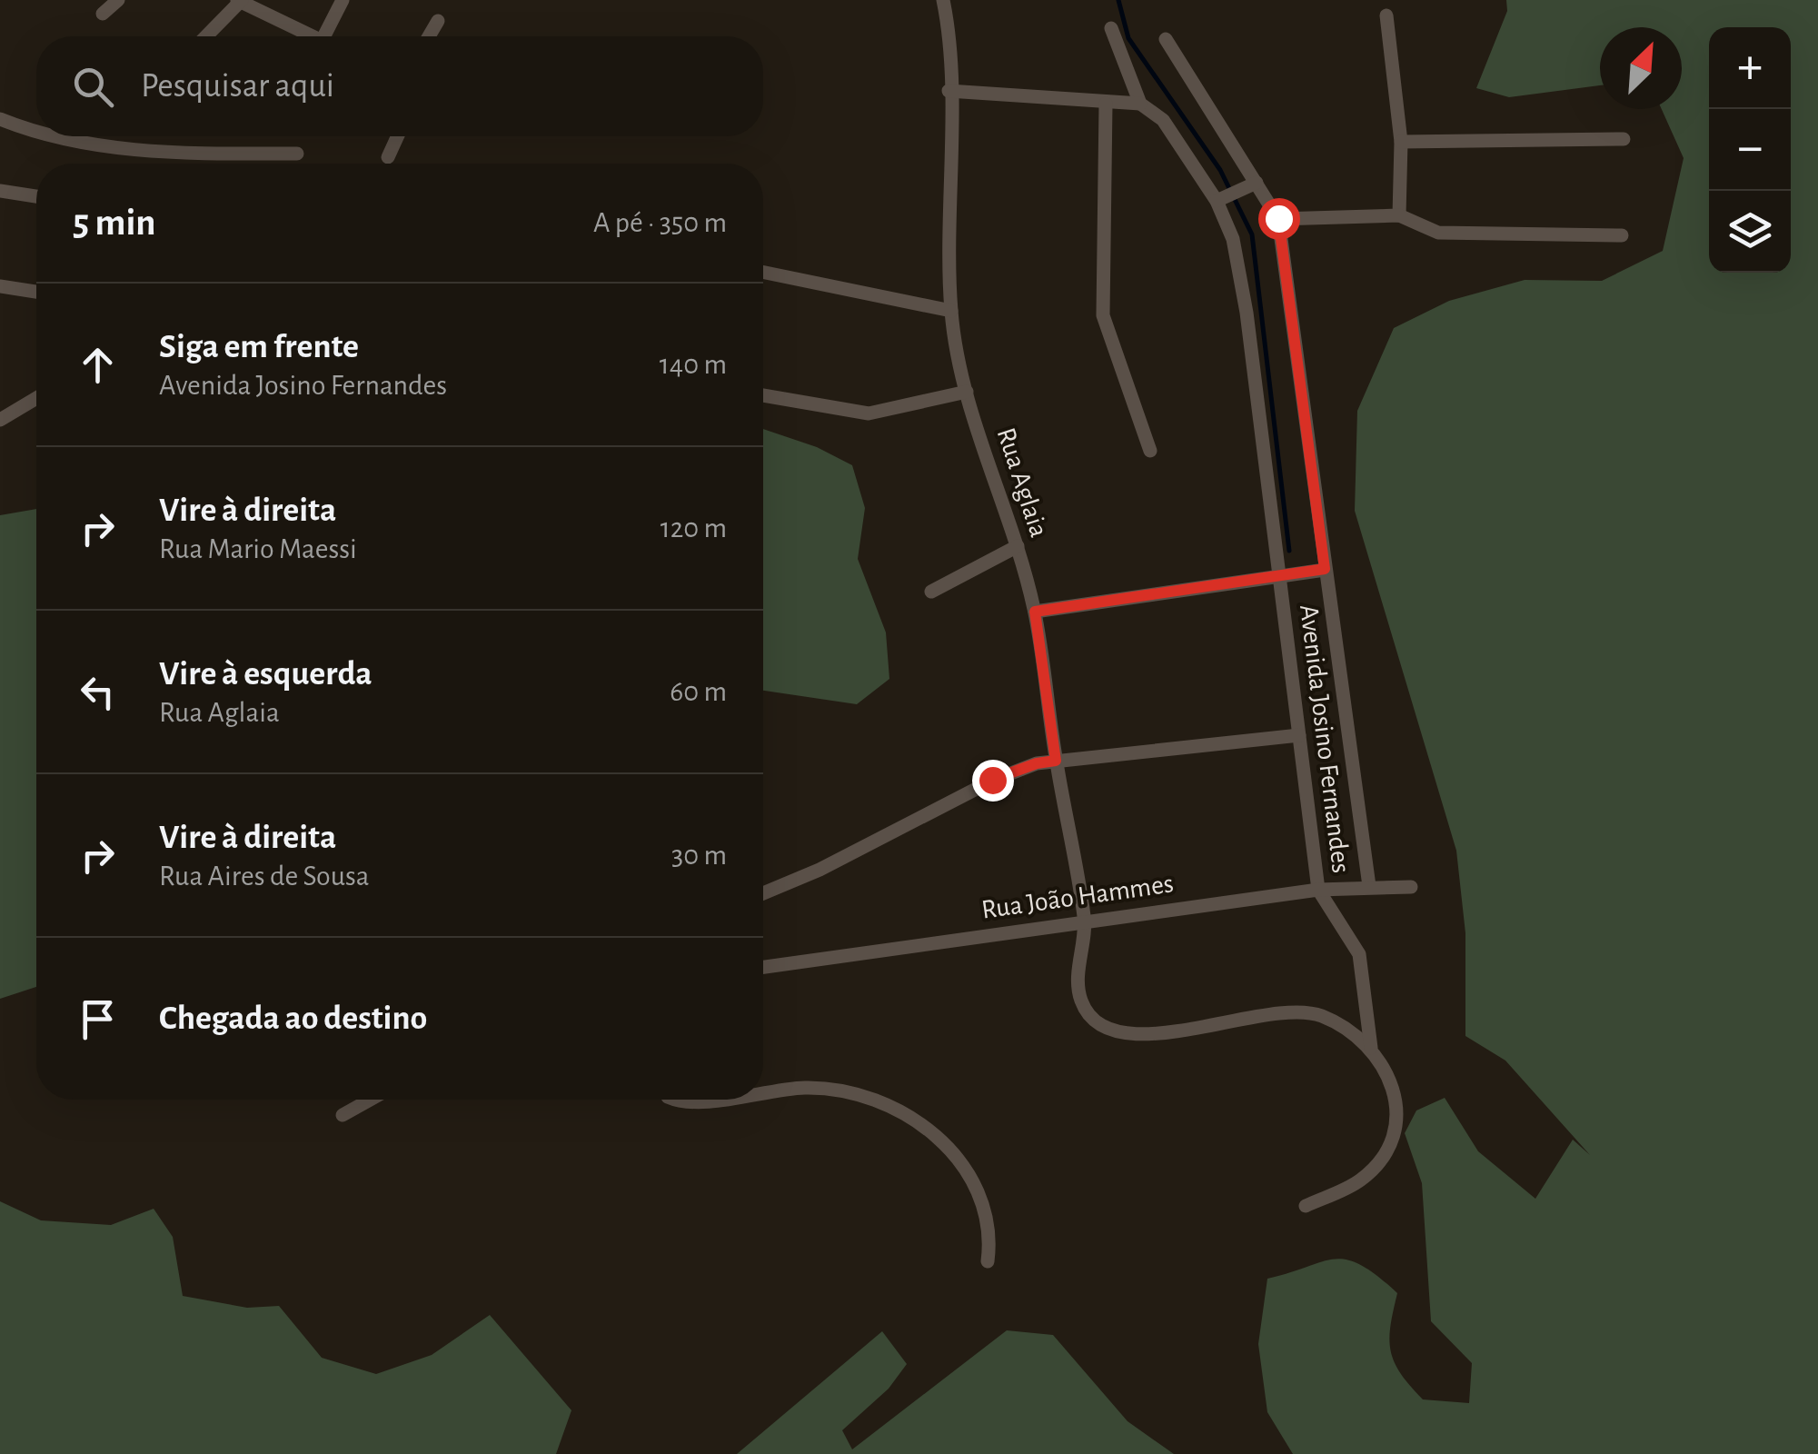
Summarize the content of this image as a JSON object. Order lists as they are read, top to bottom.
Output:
{
  "streets": {
    "street": ["Rua Aglaia", "Avenida Josino Fernandes", "Rua João Hammes"]
  },
  "crossings": [
    ["Rua Aglaia", "Avenida Josino Fernandes"],
    ["Rua Aglaia", "Rua João Hammes"],
    ["Avenida Josino Fernandes", "Rua João Hammes"]
  ],
  "north": "top right",
  "page": {
    "map_buttons": ["+", "−"],
    "search": "Pesquisar aqui",
    "heading": ["5 min", "A pé · 350 m"],
    "list": [
      ["Siga em frente", "Avenida Josino Fernandes", "140 m"],
      ["Vire à direita", "Rua Mario Maessi", "120 m"],
      ["Vire à esquerda", "Rua Aglaia", "60 m"],
      ["Vire à direita", "Rua Aires de Sousa", "30 m"],
      "Chegada ao destino"
    ]
  }
}
